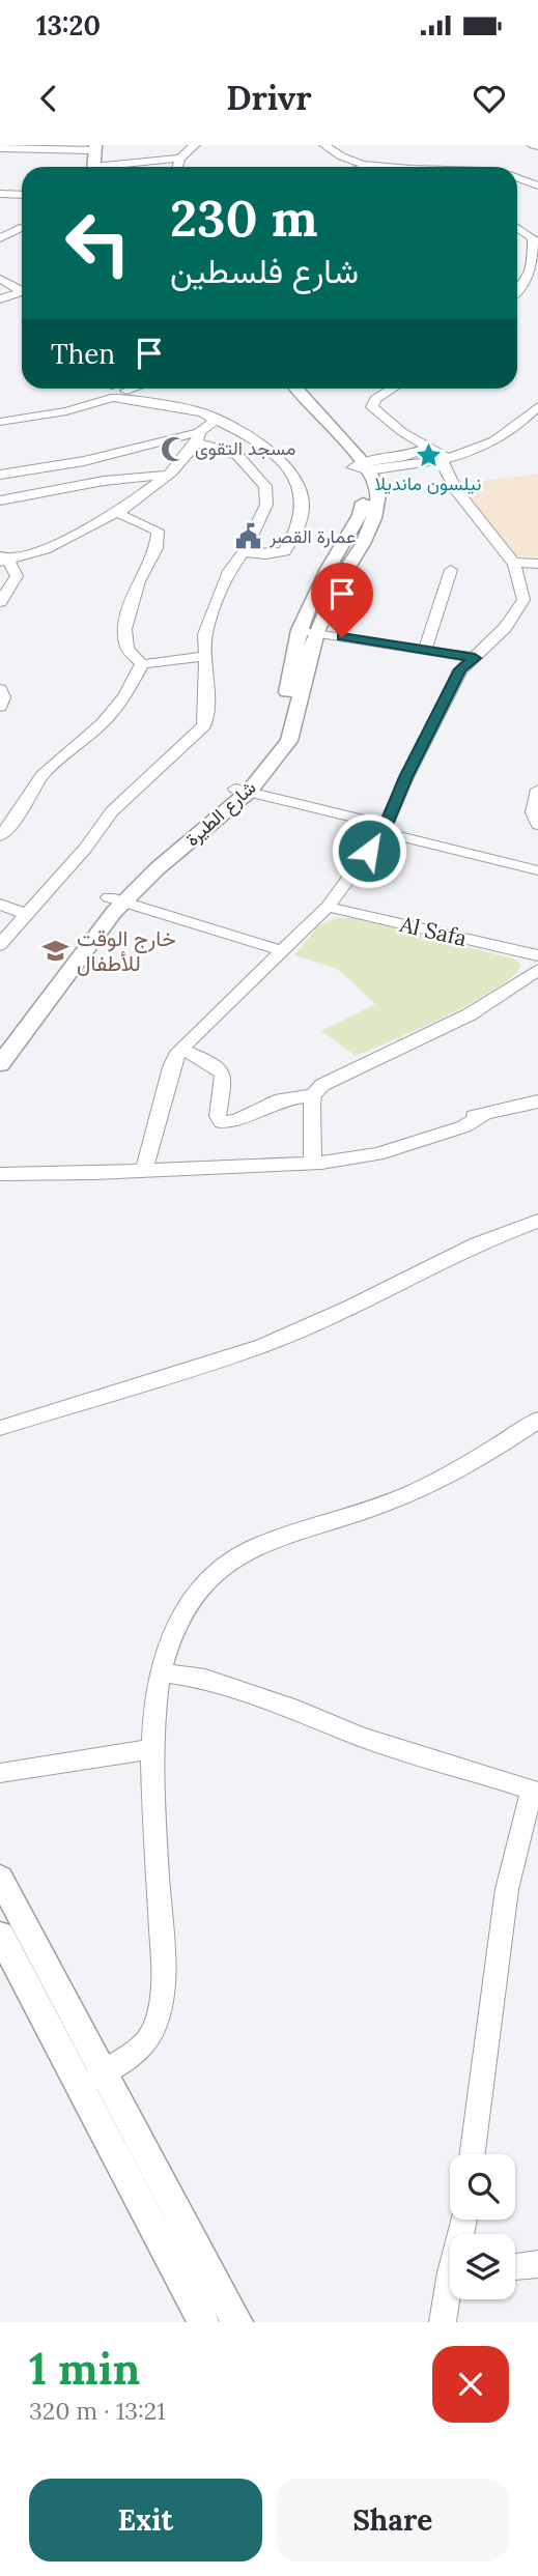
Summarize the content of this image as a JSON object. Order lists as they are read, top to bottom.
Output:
{
  "streets": {
    "main road": ["شارع الطيرة"],
    "street": ["Al Safa"]
  },
  "places": {
    "mosque": ["مسجد التقوى"],
    "place": ["نيلسون مانديلا"],
    "public building": ["عمارة القصر"],
    "school or university": ["خارج الوقت للأطفال"]
  },
  "page": {
    "status": "13:20",
    "header": "Drivr",
    "turn": ["230 m", "شارع فلسطين"],
    "then": "Then",
    "heading": ["1 min", "320 m · 13:21"],
    "buttons": ["Exit", "Share"]
  }
}
